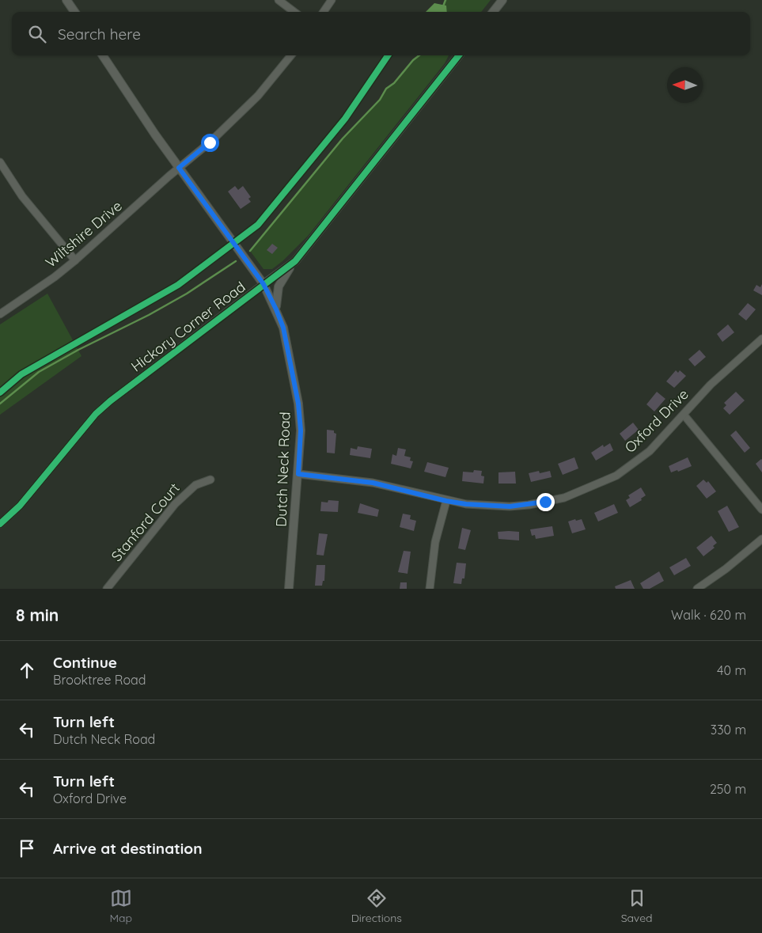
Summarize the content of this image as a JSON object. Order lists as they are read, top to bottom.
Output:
{
  "streets": {
    "street": [
      "Wiltshire Drive",
      "Hickory Corner Road",
      "Oxford Drive",
      "Dutch Neck Road",
      "Stanford Court"
    ]
  },
  "crossings": [
    ["Wiltshire Drive", "Dutch Neck Road"],
    ["Hickory Corner Road", "Dutch Neck Road"],
    ["Oxford Drive", "Dutch Neck Road"]
  ],
  "north": "left",
  "page": {
    "search": "Search here",
    "heading": ["8 min", "Walk · 620 m"],
    "list": [
      ["Continue", "Brooktree Road", "40 m"],
      ["Turn left", "Dutch Neck Road", "330 m"],
      ["Turn left", "Oxford Drive", "250 m"],
      "Arrive at destination"
    ],
    "nav": ["Map", "Directions", "Saved"]
  }
}
